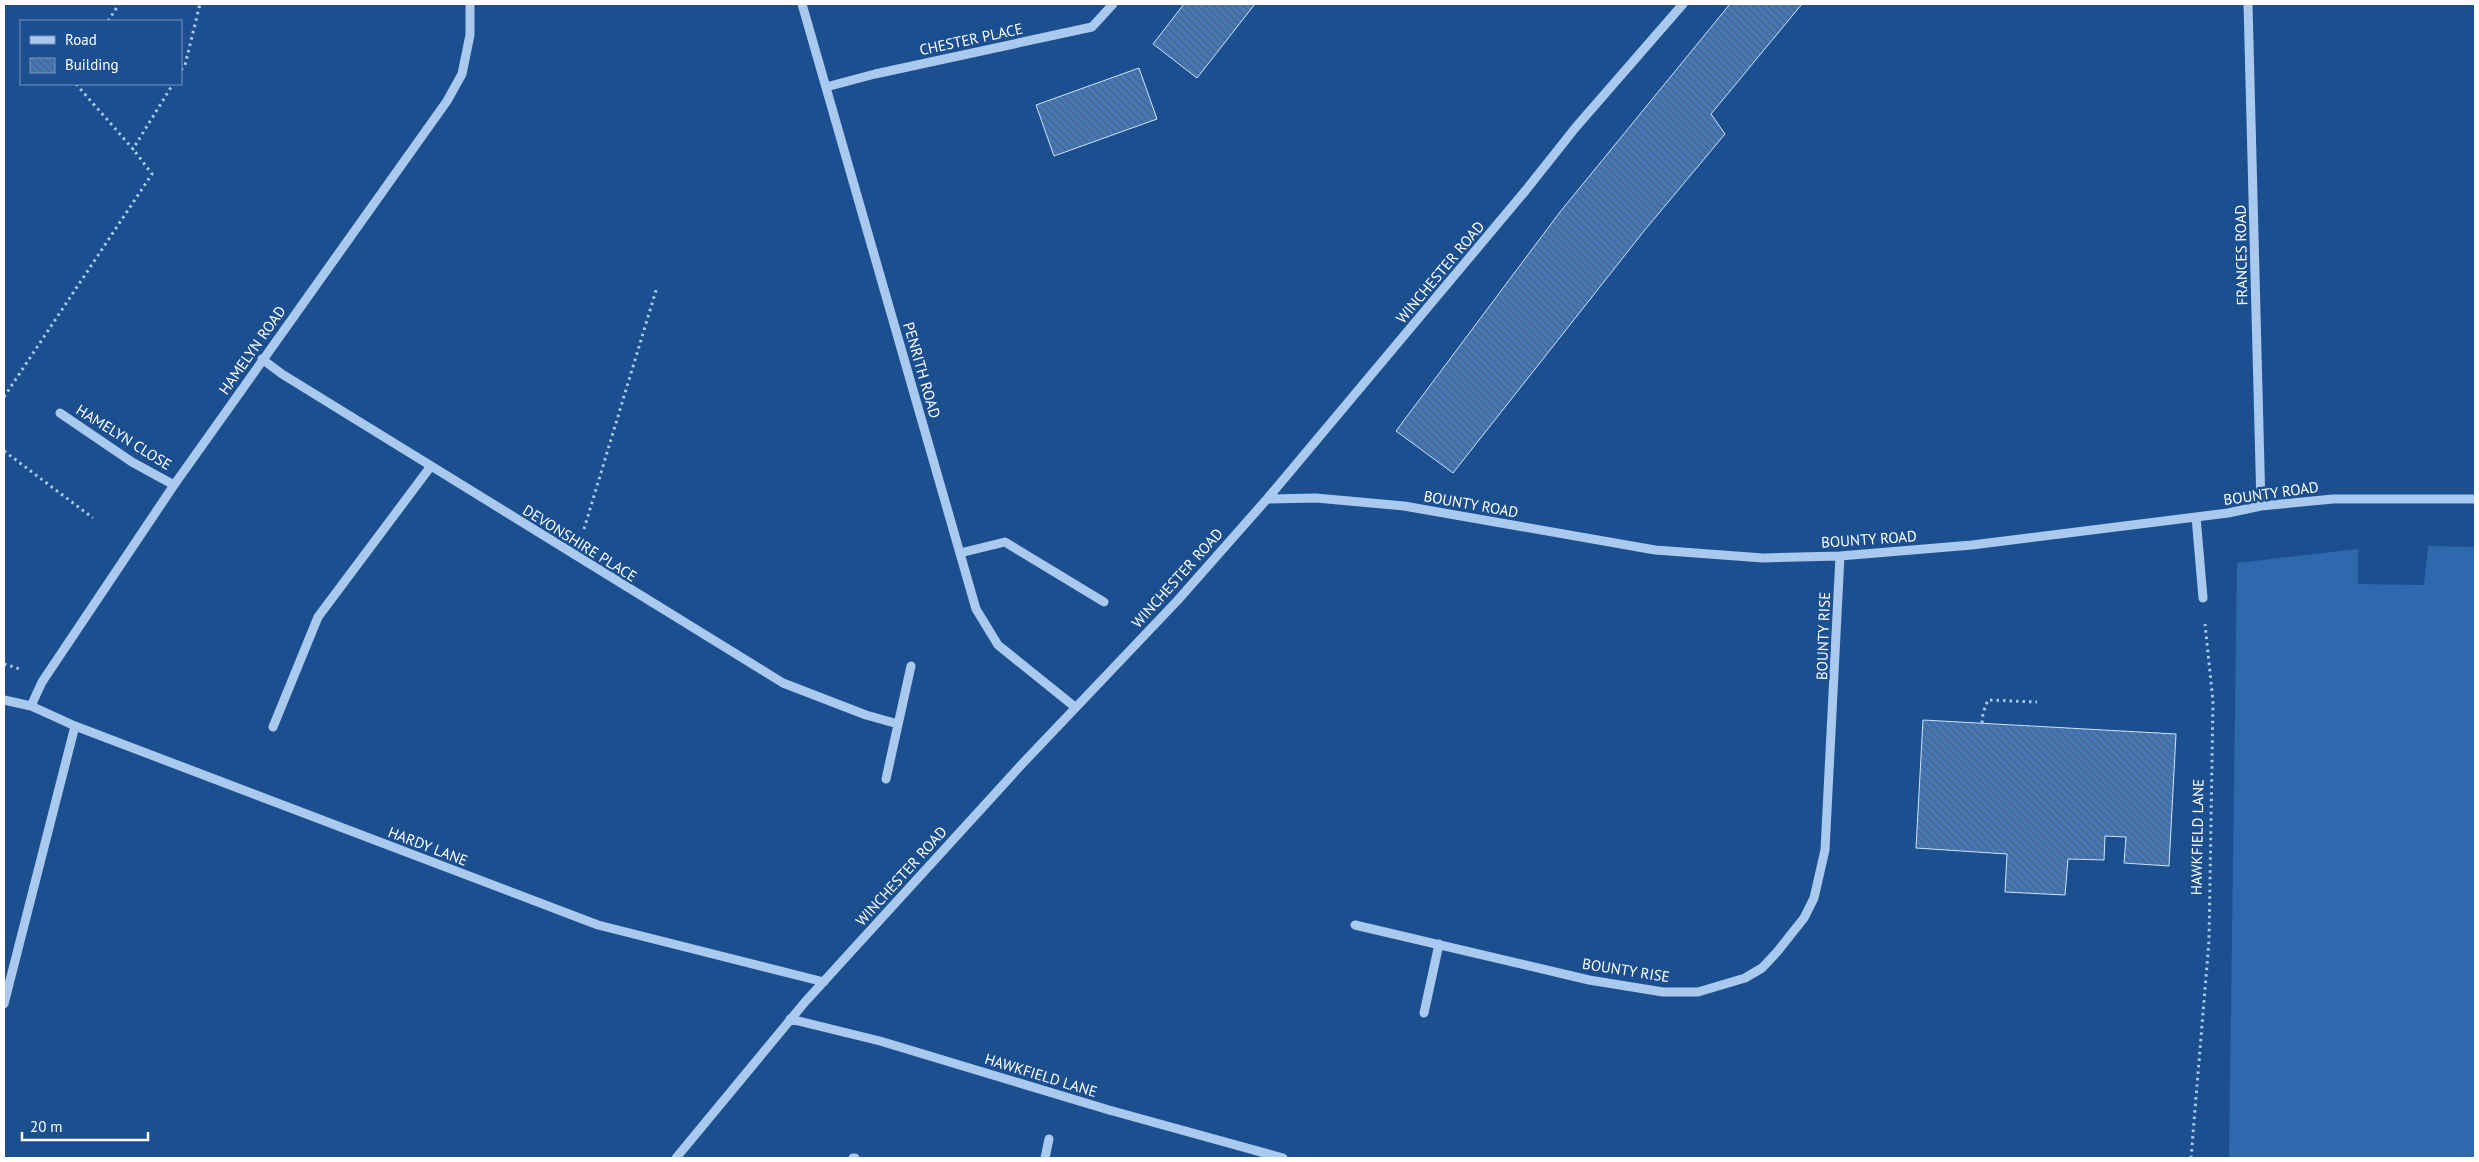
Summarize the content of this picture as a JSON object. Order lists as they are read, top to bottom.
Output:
{
  "streets": {
    "street": [
      "CHESTER PLACE",
      "FRANCES ROAD",
      "WINCHESTER ROAD",
      "HAMELYN ROAD",
      "PENRITH ROAD",
      "HAMELYN CLOSE",
      "BOUNTY ROAD",
      "DEVONSHIRE PLACE",
      "BOUNTY RISE",
      "HAWKFIELD LANE",
      "HARDY LANE"
    ]
  },
  "crossings": [
    ["CHESTER PLACE", "PENRITH ROAD"],
    ["FRANCES ROAD", "BOUNTY ROAD"],
    ["WINCHESTER ROAD", "PENRITH ROAD"],
    ["WINCHESTER ROAD", "BOUNTY ROAD"],
    ["WINCHESTER ROAD", "HAWKFIELD LANE"],
    ["WINCHESTER ROAD", "HARDY LANE"],
    ["HAMELYN ROAD", "HAMELYN CLOSE"],
    ["HAMELYN ROAD", "DEVONSHIRE PLACE"],
    ["HAMELYN ROAD", "HARDY LANE"],
    ["BOUNTY ROAD", "BOUNTY RISE"]
  ],
  "legend": ["Road", "Building"],
  "scale_bar": "20 m"
}
